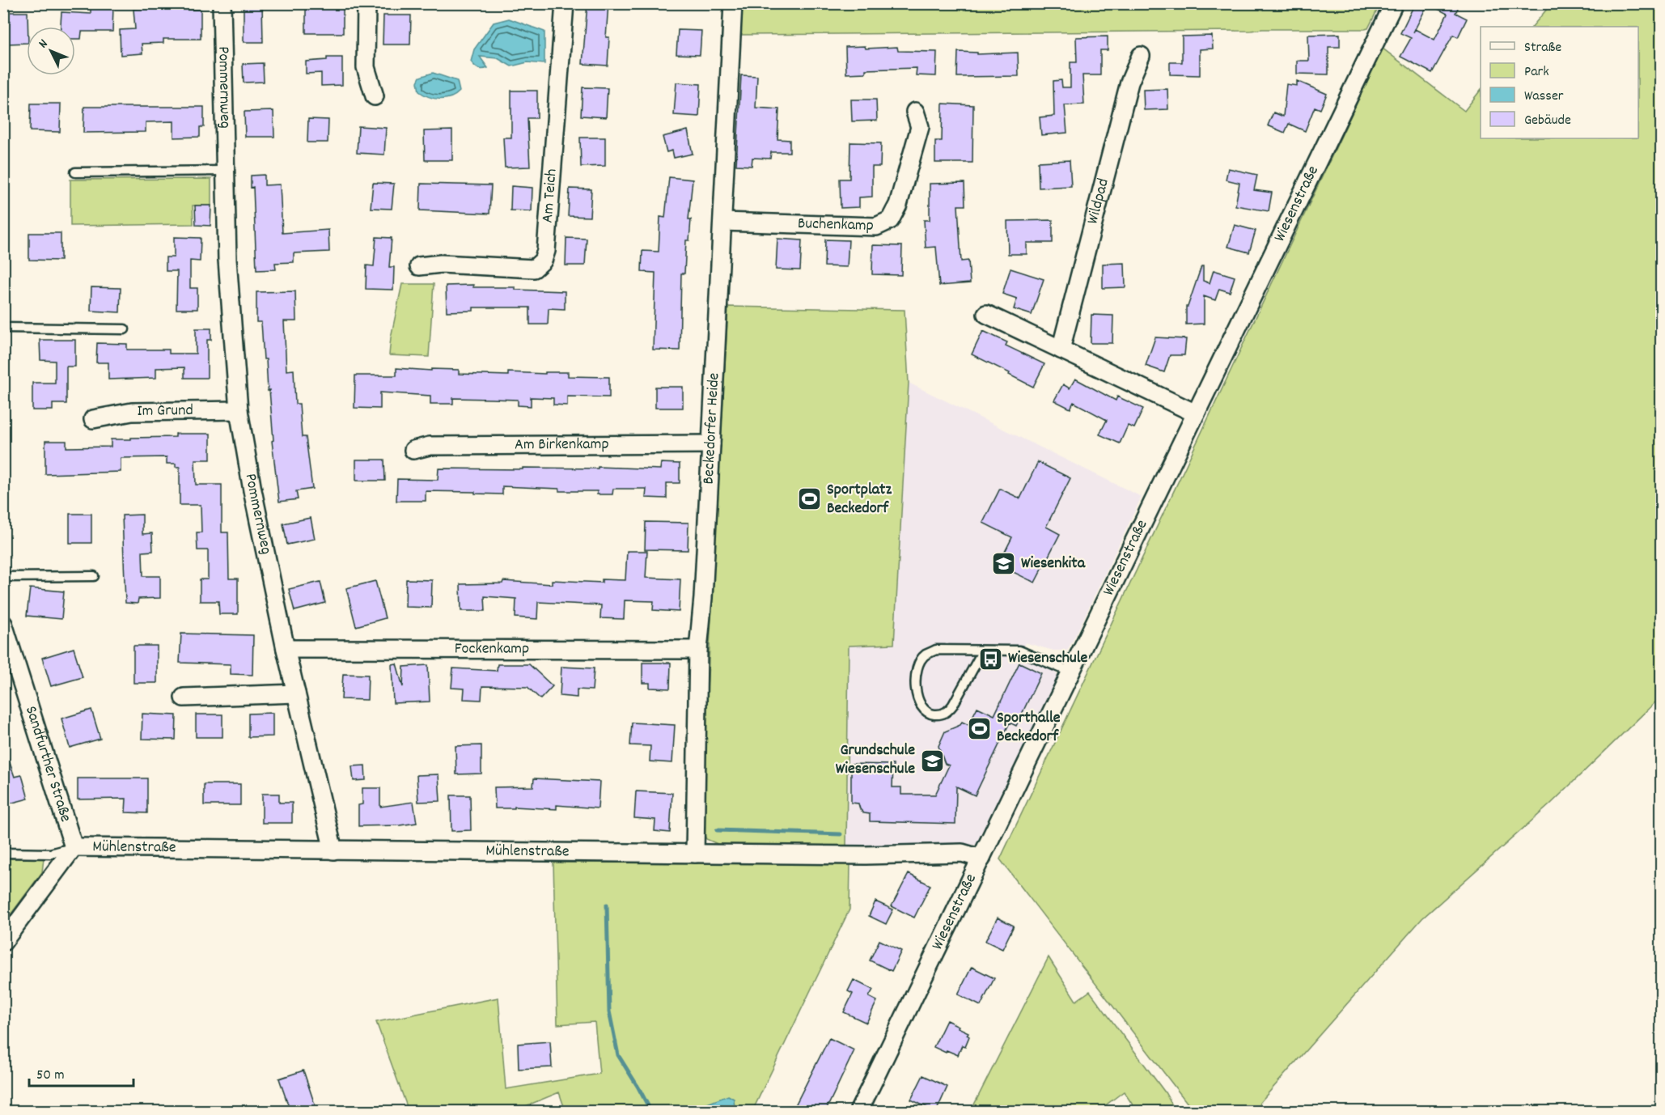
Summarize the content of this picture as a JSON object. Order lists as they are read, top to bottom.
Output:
{
  "streets": {
    "street": [
      "Pommernweg",
      "Am Teich",
      "Wildpad",
      "Wiesenstraße",
      "Buchenkamp",
      "Im Grund",
      "Beckedorfer Heide",
      "Am Birkenkamp",
      "Fockenkamp",
      "Sandfurther Straße",
      "Mühlenstraße"
    ]
  },
  "crossings": [
    ["Pommernweg", "Im Grund"],
    ["Pommernweg", "Fockenkamp"],
    ["Pommernweg", "Mühlenstraße"],
    ["Wiesenstraße", "Mühlenstraße"],
    ["Buchenkamp", "Beckedorfer Heide"],
    ["Beckedorfer Heide", "Am Birkenkamp"],
    ["Beckedorfer Heide", "Fockenkamp"],
    ["Beckedorfer Heide", "Mühlenstraße"],
    ["Sandfurther Straße", "Mühlenstraße"]
  ],
  "places": {
    "sports": ["Sportplatz Beckedorf", "Sporthalle Beckedorf"],
    "school or university": ["Wiesenkita", "Grundschule Wiesenschule"],
    "bus stop": ["Wiesenschule"]
  },
  "legend": [
    "Straße",
    "Park",
    "Wasser",
    "Gebäude"
  ],
  "scale_bar": "50 m",
  "north": "top left"
}
